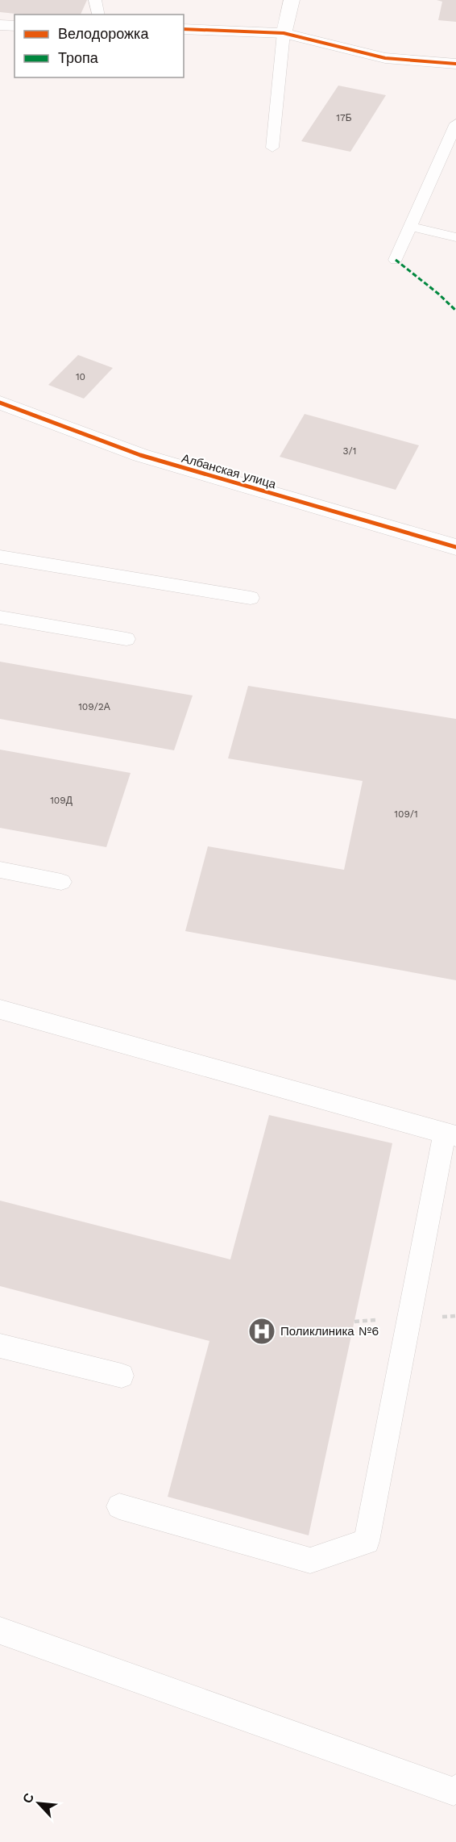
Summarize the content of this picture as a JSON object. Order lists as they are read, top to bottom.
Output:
{
  "streets": {
    "street": ["Албанская улица"]
  },
  "places": {
    "hospital": ["Поликлиника №6"]
  },
  "house_numbers": [
    "17Б",
    "10",
    "3/1",
    "109/2А",
    "109Д",
    "109/1"
  ],
  "legend": ["Велодорожка", "Тропа"],
  "north": "top left"
}
